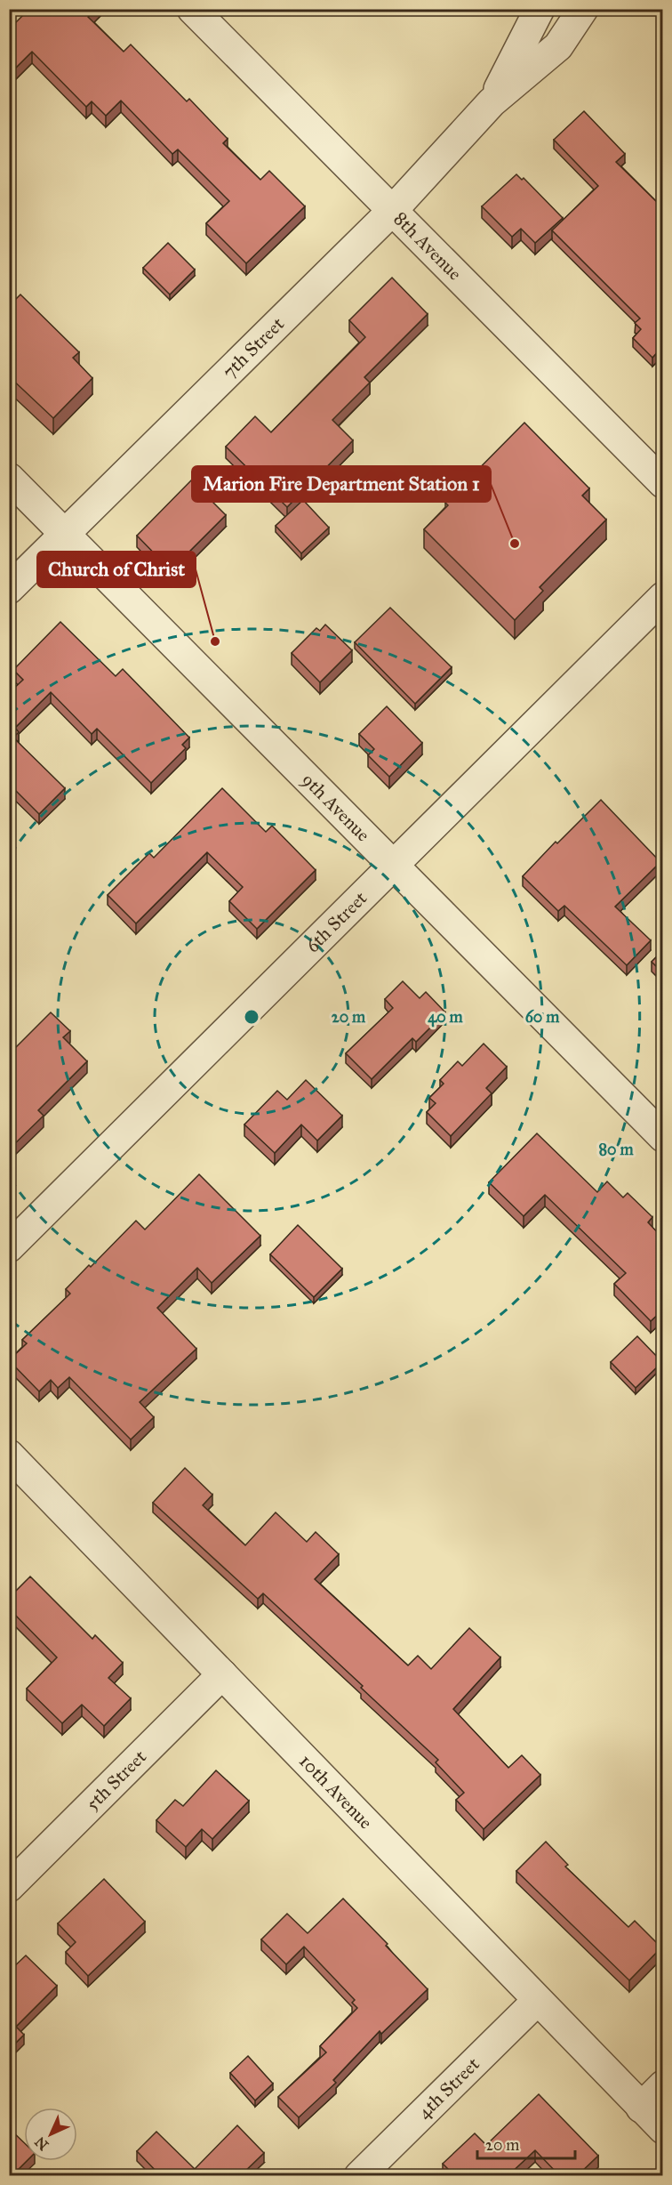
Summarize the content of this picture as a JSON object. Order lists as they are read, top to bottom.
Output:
{
  "streets": {
    "street": [
      "8th Avenue",
      "7th Street",
      "9th Avenue",
      "6th Street",
      "5th Street",
      "10th Avenue",
      "4th Street"
    ]
  },
  "crossings": [
    ["8th Avenue", "7th Street"],
    ["7th Street", "9th Avenue"],
    ["9th Avenue", "6th Street"],
    ["5th Street", "10th Avenue"],
    ["10th Avenue", "4th Street"]
  ],
  "places": ["Marion Fire Department Station 1", "Church of Christ"],
  "scale_bar": "20 m",
  "north": "bottom left",
  "rings": [
    "20 m",
    "40 m",
    "60 m",
    "80 m"
  ]
}
